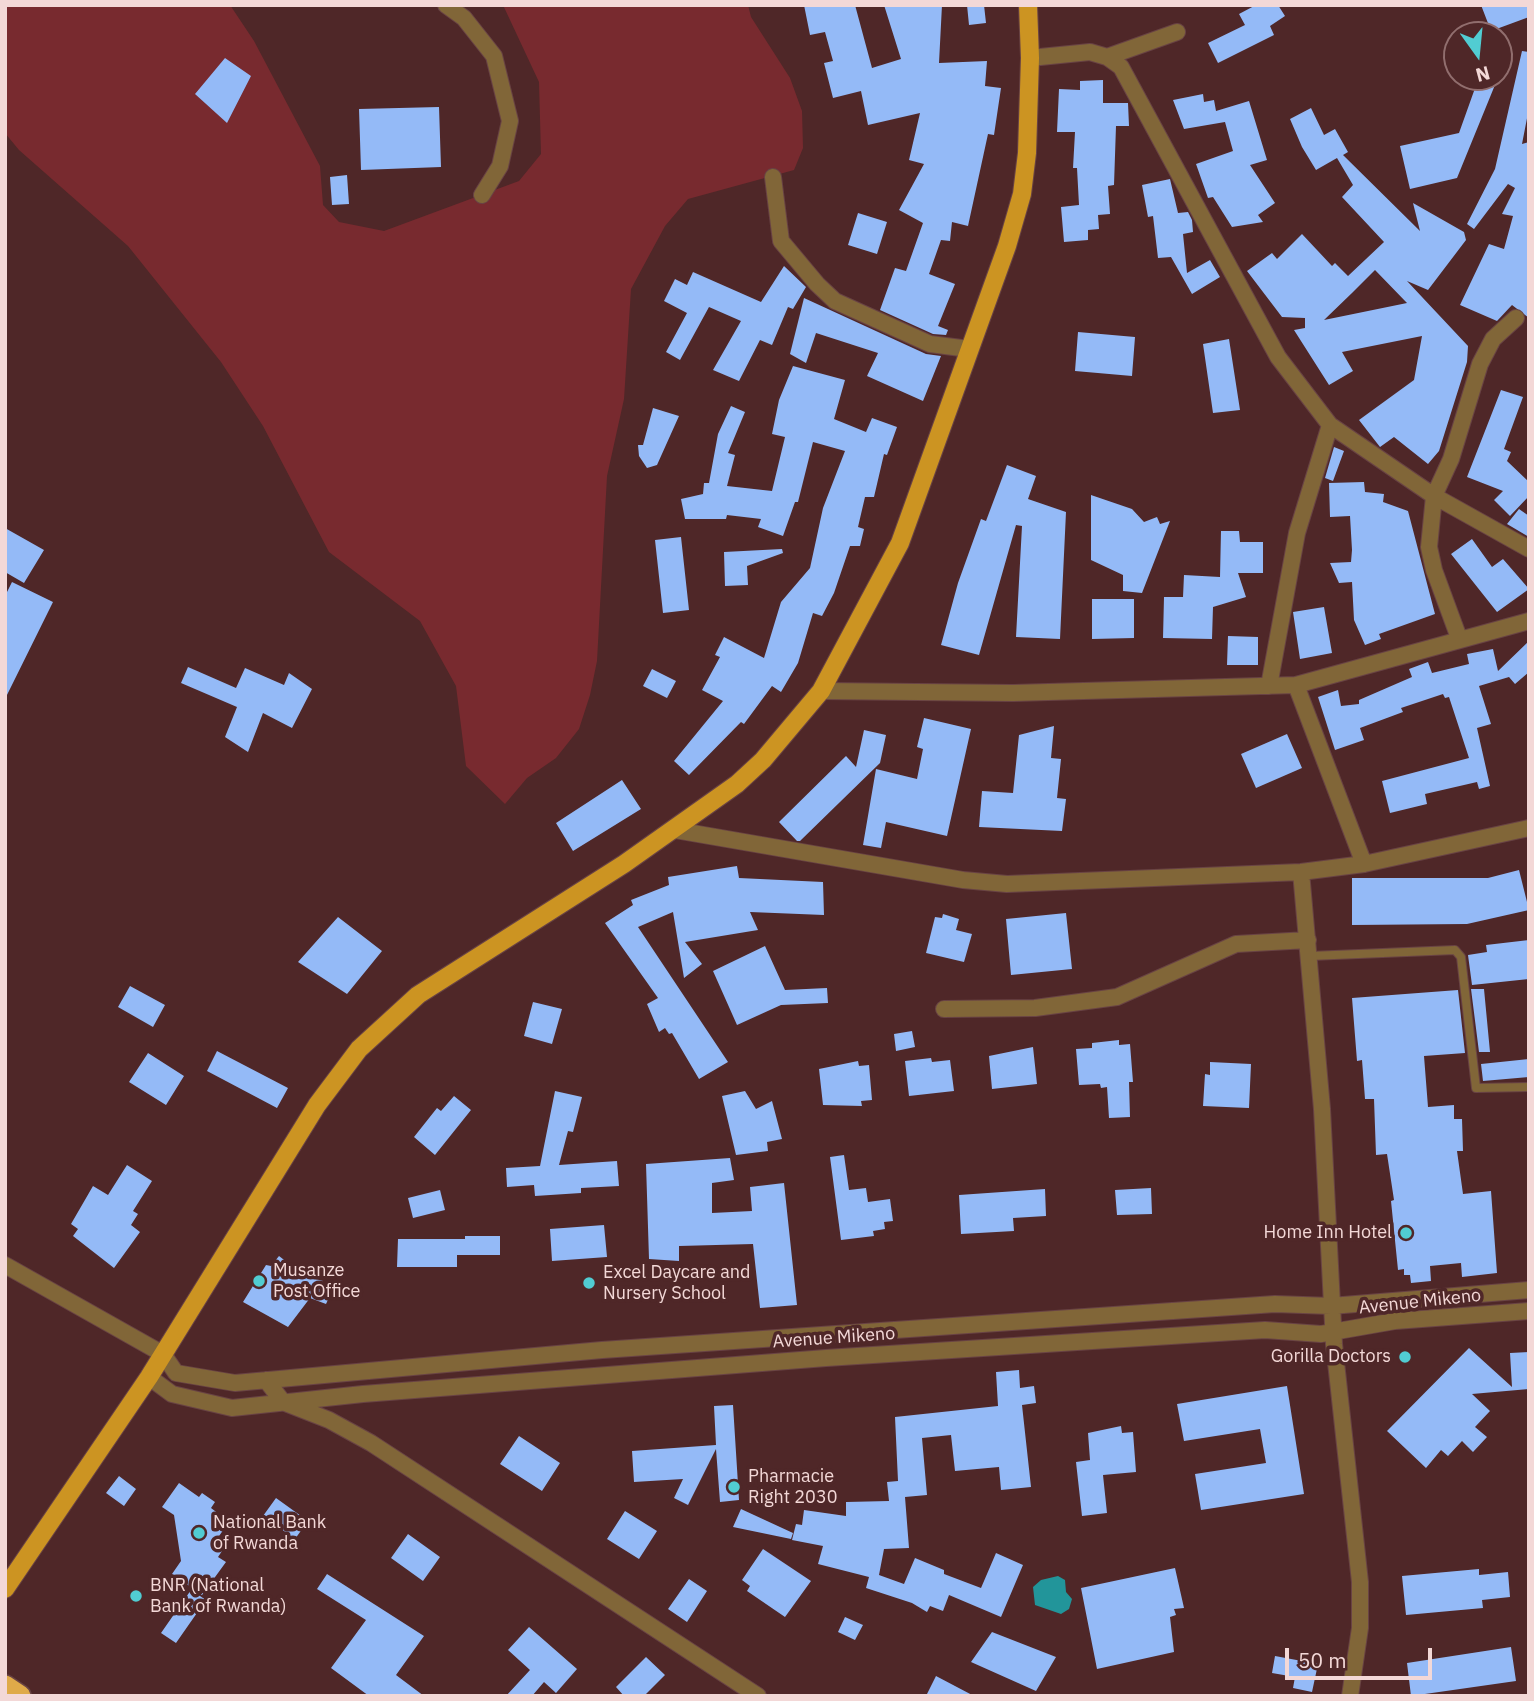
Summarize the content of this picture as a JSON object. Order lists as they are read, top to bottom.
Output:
{
  "streets": {
    "street": ["Avenue Mikeno"]
  },
  "places": [
    "Home Inn Hotel",
    "Musanze Post Office",
    "Excel Daycare and Nursery School",
    "Gorilla Doctors",
    "Pharmacie Right 2030",
    "National Bank of Rwanda",
    "BNR (National Bank of Rwanda)"
  ],
  "scale_bar": "50 m",
  "north": "bottom"
}
